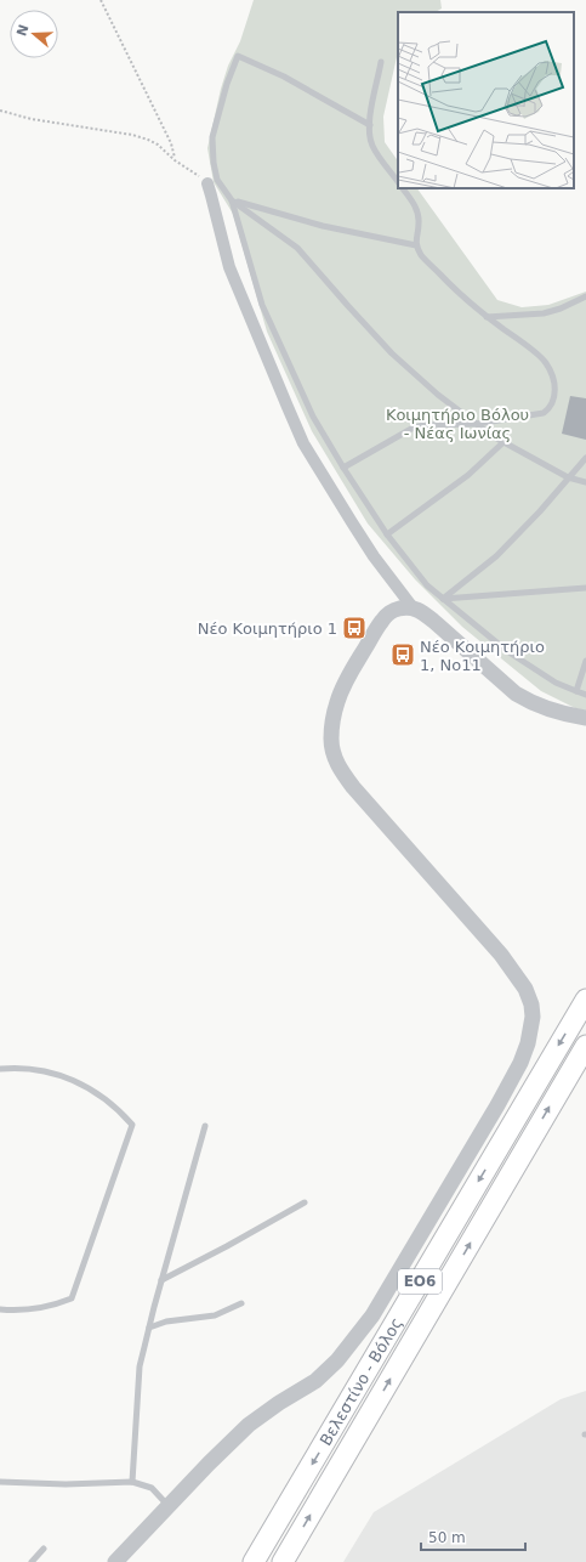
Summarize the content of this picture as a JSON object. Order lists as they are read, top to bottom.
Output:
{
  "streets": {
    "highway": ["ΕΟ6", "Βελεστίνο - Βόλος"]
  },
  "parks": ["Κοιμητήριο Βόλου - Νέας Ιωνίας"],
  "places": {
    "bus stop": ["Νέο Κοιμητήριο 1", "Νέο Κοιμητήριο 1, Νο11"]
  },
  "scale_bar": "50 m",
  "north": "left"
}
